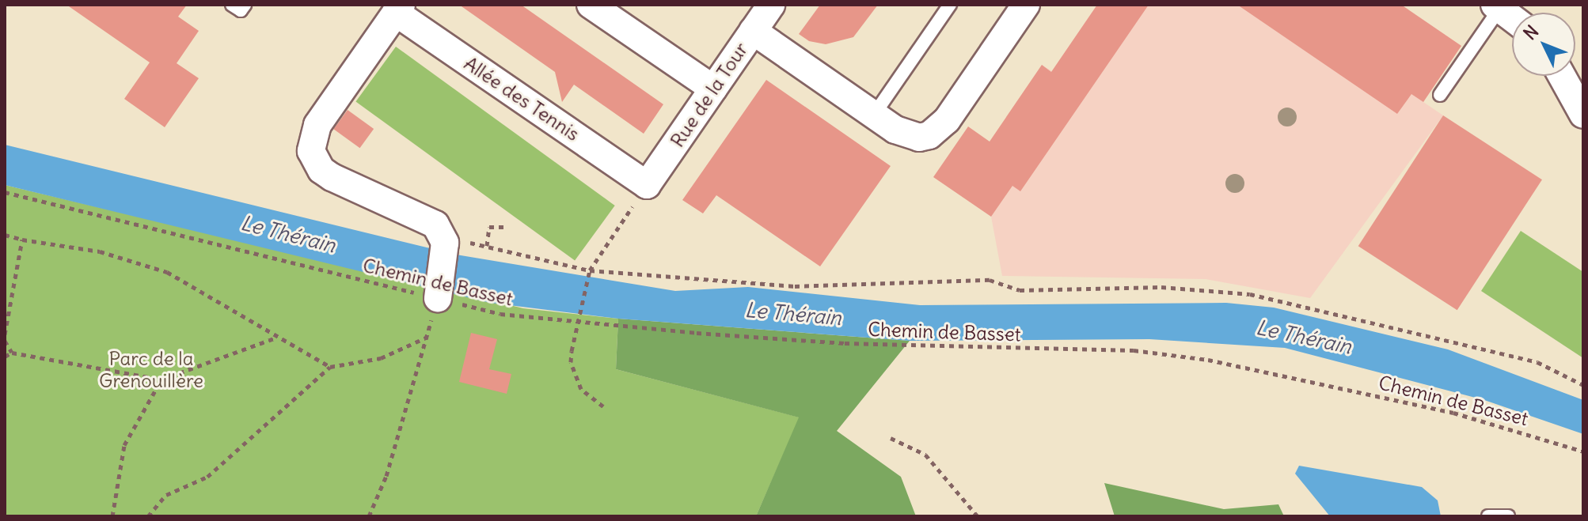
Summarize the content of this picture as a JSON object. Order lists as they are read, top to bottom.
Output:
{
  "streets": {
    "street": ["Rue de la Tour", "Allée des Tennis"],
    "path": ["Chemin de Basset"]
  },
  "crossings": [
    ["Rue de la Tour", "Allée des Tennis"]
  ],
  "water": ["Le Thérain"],
  "parks": ["Parc de la Grenouillère"],
  "north": "top left"
}
